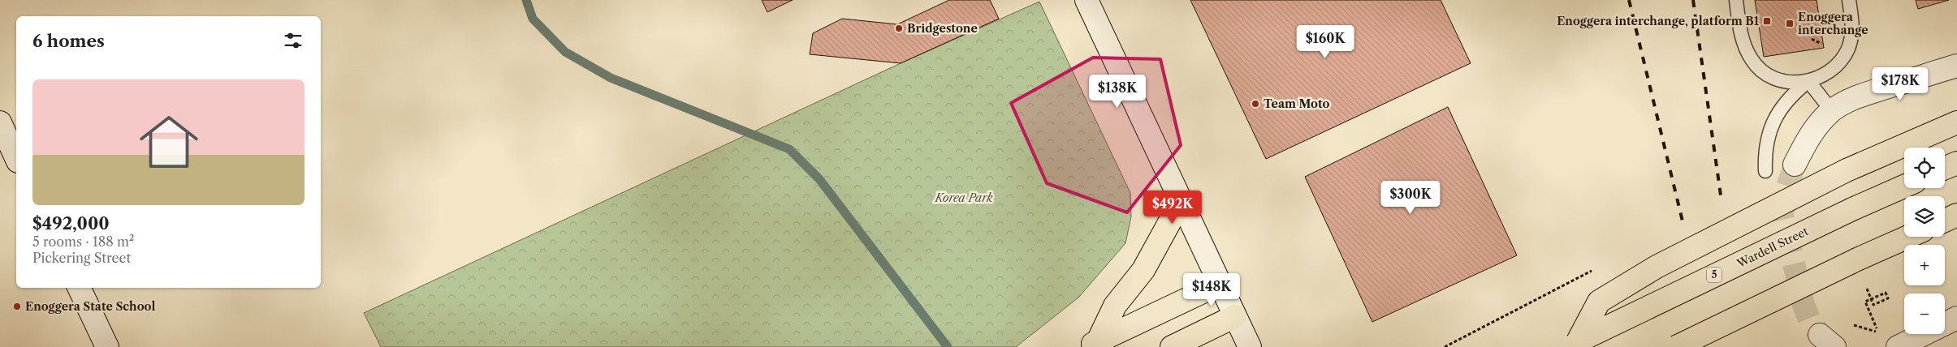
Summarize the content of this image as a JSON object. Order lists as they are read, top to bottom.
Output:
{
  "streets": {
    "highway": ["Wardell Street", "5"]
  },
  "parks": ["Korea Park"],
  "places": {
    "transit": ["Enoggera interchange, platform B1", "Enoggera interchange"],
    "other": ["Bridgestone", "Team Moto", "Enoggera State School"]
  },
  "page": {
    "heading": "6 homes",
    "price": [
      "$160K",
      "$178K",
      "$138K",
      "$300K",
      "$492K",
      "$148K"
    ],
    "list": [
      {
        "name": "$492,000",
        "note": "5 rooms · 188 m² · Pickering Street"
      }
    ],
    "map_buttons": ["+", "−"]
  }
}
